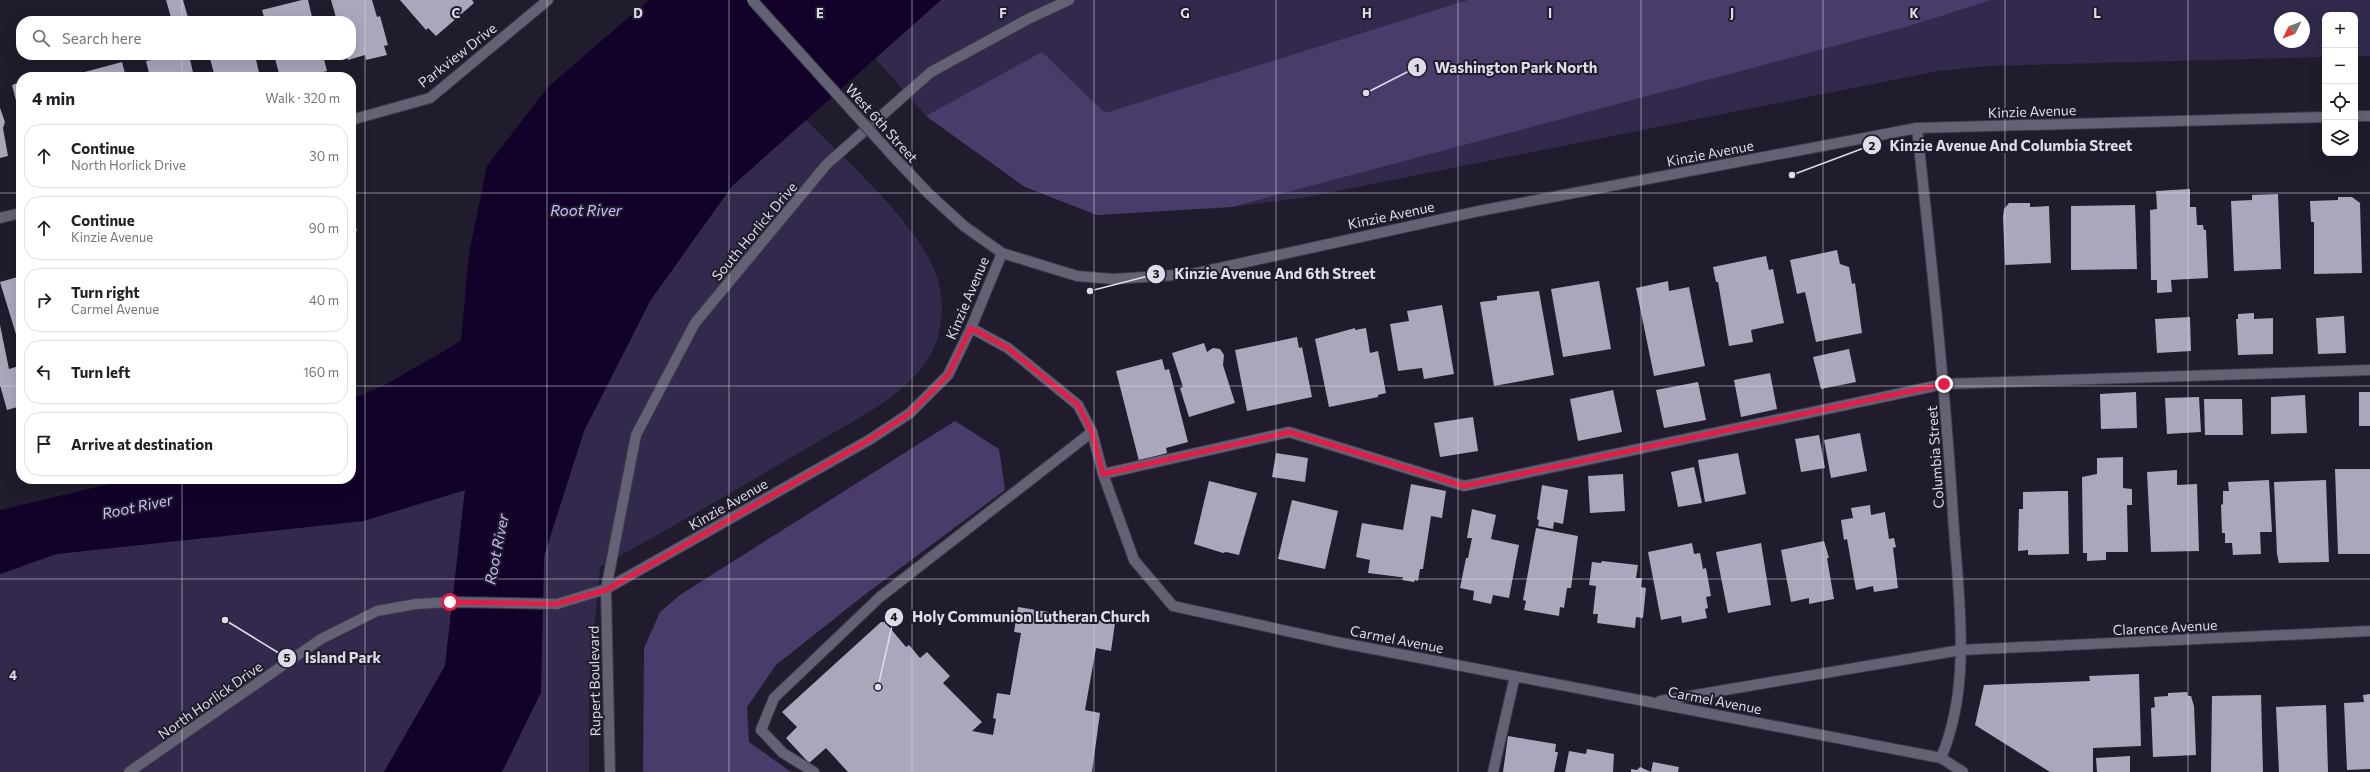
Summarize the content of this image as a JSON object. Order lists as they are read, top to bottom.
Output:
{
  "streets": {
    "street": [
      "Parkview Drive",
      "Kinzie Avenue",
      "West 6th Street",
      "South Horlick Drive",
      "Columbia Street",
      "Clarence Avenue",
      "Carmel Avenue",
      "Rupert Boulevard",
      "North Horlick Drive"
    ]
  },
  "crossings": [
    ["Kinzie Avenue", "West 6th Street"],
    ["Kinzie Avenue", "South Horlick Drive"],
    ["Kinzie Avenue", "Columbia Street"],
    ["Kinzie Avenue", "Carmel Avenue"],
    ["Kinzie Avenue", "Rupert Boulevard"],
    ["Kinzie Avenue", "North Horlick Drive"],
    ["South Horlick Drive", "Rupert Boulevard"],
    ["South Horlick Drive", "North Horlick Drive"],
    ["Columbia Street", "Clarence Avenue"],
    ["Columbia Street", "Carmel Avenue"],
    ["Clarence Avenue", "Carmel Avenue"],
    ["Rupert Boulevard", "North Horlick Drive"]
  ],
  "water": ["Root River"],
  "places": [
    "Washington Park North",
    "Kinzie Avenue And Columbia Street",
    "Kinzie Avenue And 6th Street",
    "Island Park",
    "Holy Communion Lutheran Church"
  ],
  "north": "bottom left",
  "page": {
    "map_buttons": ["+", "−"],
    "search": "Search here",
    "heading": ["4 min", "Walk · 320 m"],
    "list": [
      ["Continue", "North Horlick Drive", "30 m"],
      ["Continue", "Kinzie Avenue", "90 m"],
      ["Turn right", "Carmel Avenue", "40 m"],
      ["Turn left", "160 m"],
      "Arrive at destination"
    ]
  },
  "grid": {
    "columns": [
      "C",
      "D",
      "E",
      "F",
      "G",
      "H",
      "I",
      "J",
      "K",
      "L"
    ],
    "rows": ["4"]
  }
}
